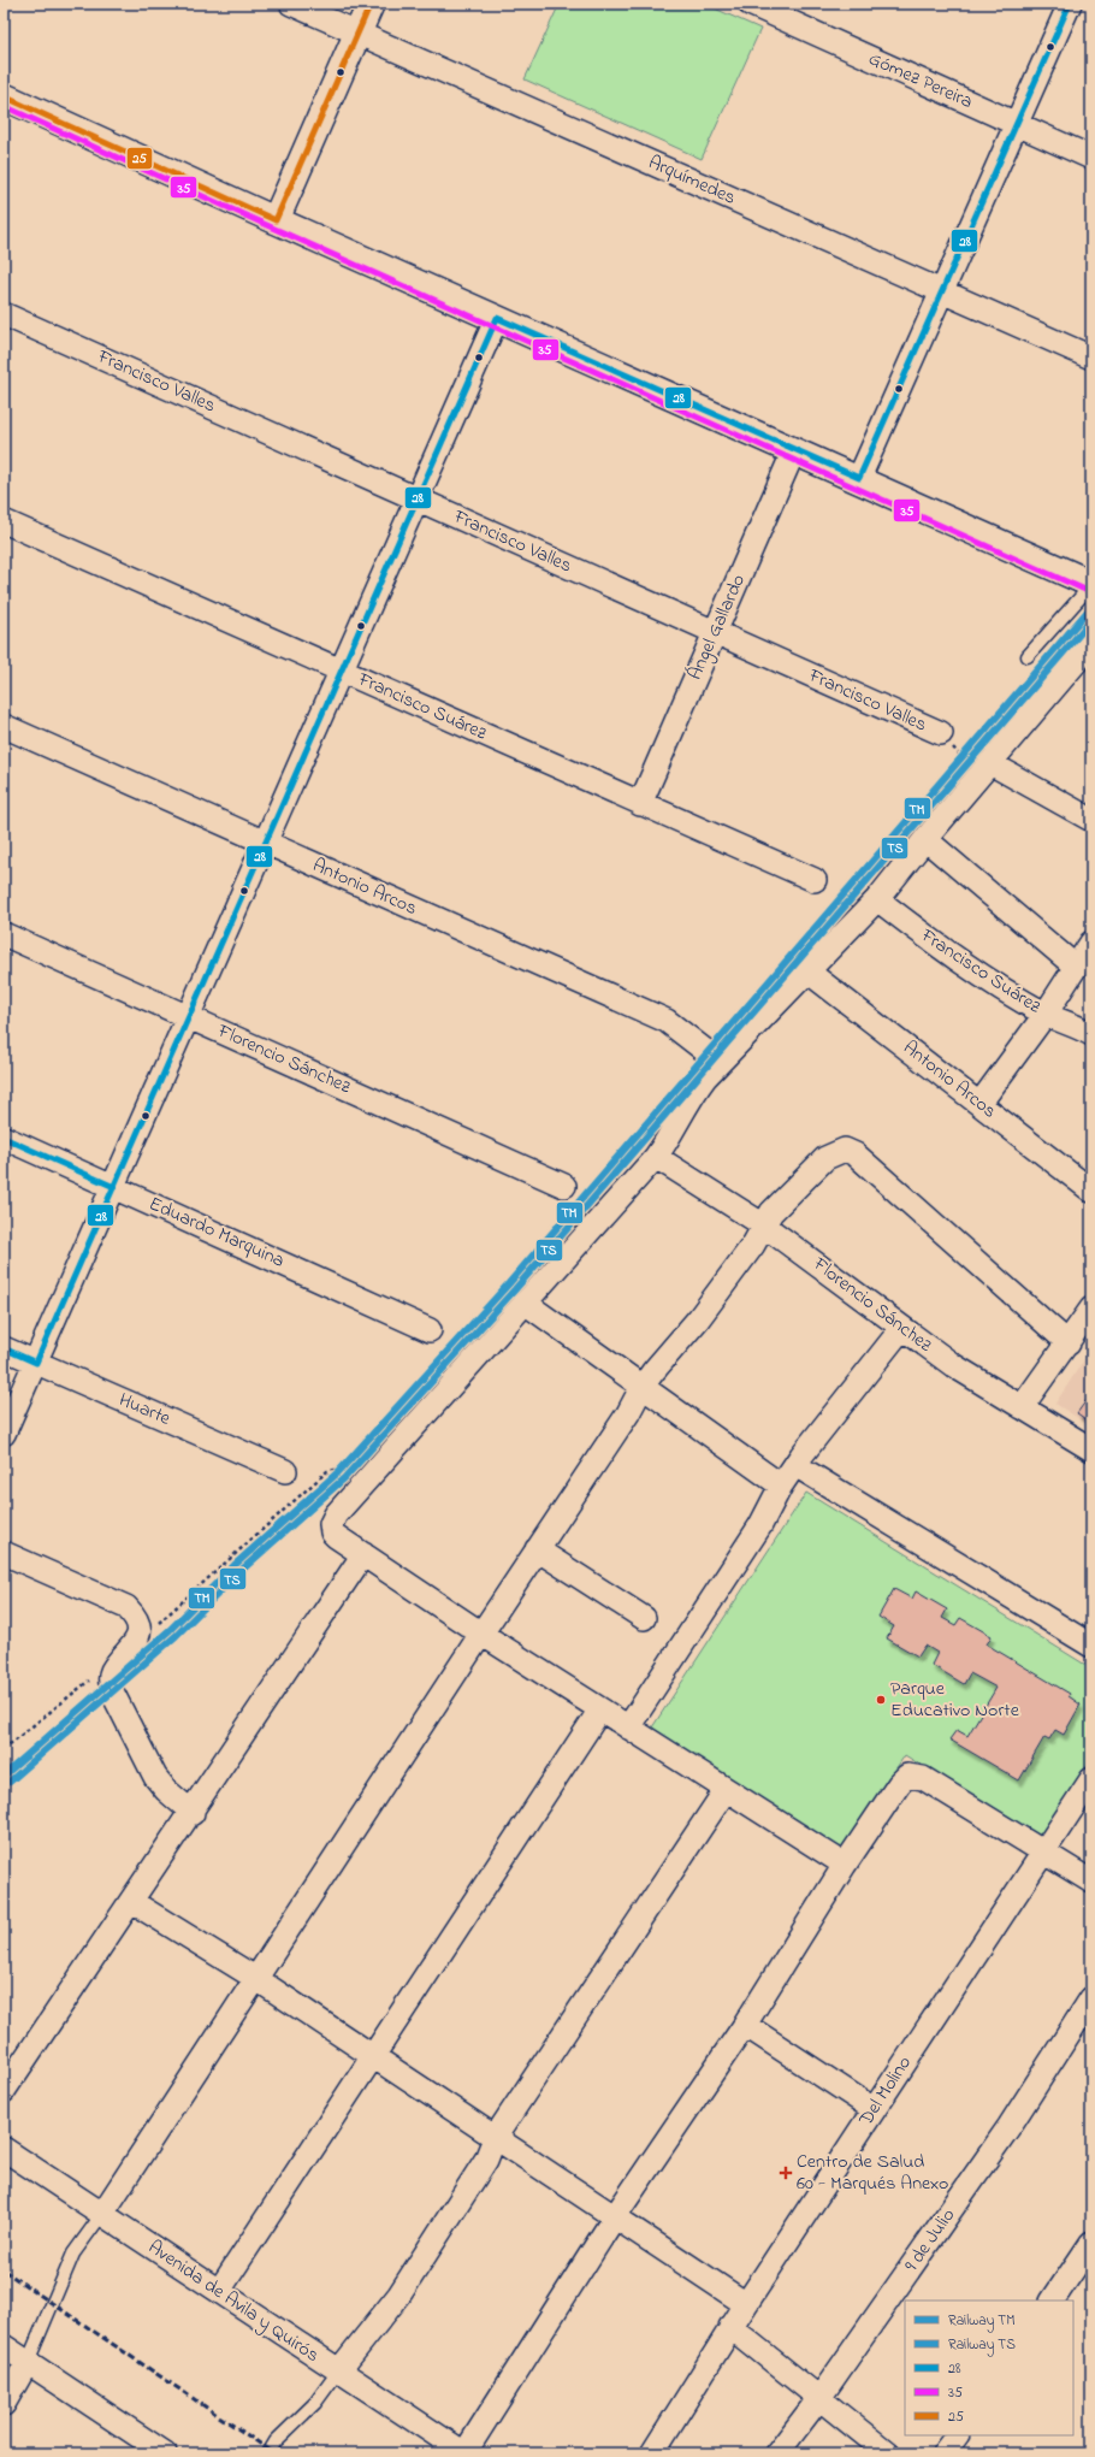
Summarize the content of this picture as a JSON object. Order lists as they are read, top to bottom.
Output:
{
  "streets": {
    "street": [
      "Gómez Pereira",
      "Arquímedes",
      "Francisco Valles",
      "Ángel Gallardo",
      "Francisco Suárez",
      "Antonio Arcos",
      "Florencio Sánchez",
      "Eduardo Marquina",
      "Huarte",
      "Del Molino",
      "9 de Julio",
      "Avenida de Avila y Quirós"
    ]
  },
  "crossings": [
    ["Francisco Valles", "Ángel Gallardo"],
    ["Ángel Gallardo", "Francisco Suárez"]
  ],
  "places": {
    "other": ["Parque Educativo Norte"],
    "health": ["Centro de Salud 60 - Marqués Anexo"]
  },
  "lines": [
    "transit line 28",
    "transit line 25",
    "transit line 35",
    "rail line TM",
    "rail line TS"
  ],
  "legend": [
    "Railway TM",
    "Railway TS",
    "28",
    "35",
    "25"
  ]
}
